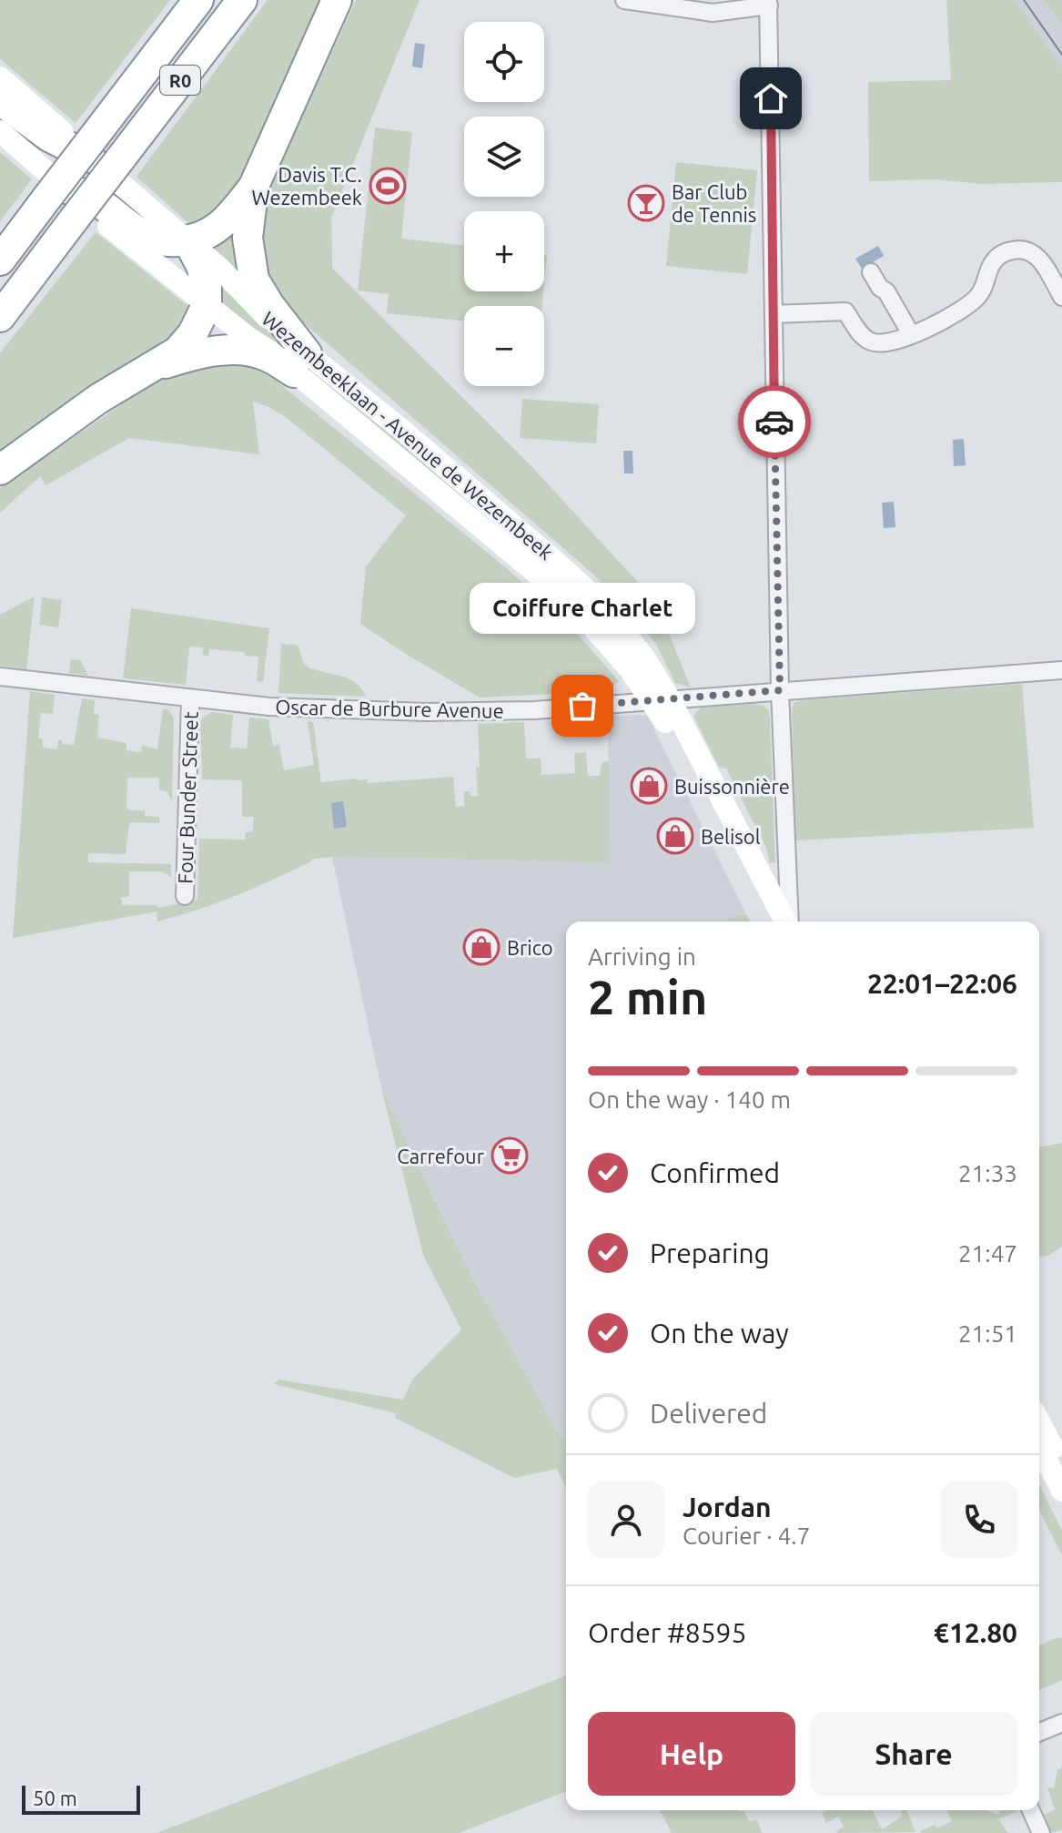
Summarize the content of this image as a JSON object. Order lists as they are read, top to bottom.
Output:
{
  "streets": {
    "highway": ["R0"],
    "main road": ["Wezembeeklaan - Avenue de Wezembeek"],
    "street": ["Oscar de Burbure Avenue", "Four Bunder Street"]
  },
  "crossings": [
    ["R0", "Wezembeeklaan - Avenue de Wezembeek"],
    ["Wezembeeklaan - Avenue de Wezembeek", "Oscar de Burbure Avenue"],
    ["Oscar de Burbure Avenue", "Four Bunder Street"]
  ],
  "places": {
    "sports": ["Davis T.C. Wezembeek"],
    "bar": ["Bar Club de Tennis"],
    "other": ["Coiffure Charlet"],
    "shop": ["Buissonnière", "Belisol", "Brico"],
    "supermarket": ["Carrefour"]
  },
  "scale_bar": "50 m",
  "page": {
    "map_buttons": ["+", "−"],
    "bubble": "Coiffure Charlet",
    "heading": ["2 min", "Arriving in", "22:01–22:06"],
    "panel": [
      "Jordan",
      "Courier · 4.7",
      "Order #8595",
      "€12.80"
    ],
    "bar": "On the way · 140 m",
    "list": [
      ["Confirmed", "21:33"],
      ["Preparing", "21:47"],
      ["On the way", "21:51"],
      "Delivered"
    ],
    "buttons": ["Help", "Share"],
    "scale": "50 m"
  }
}
